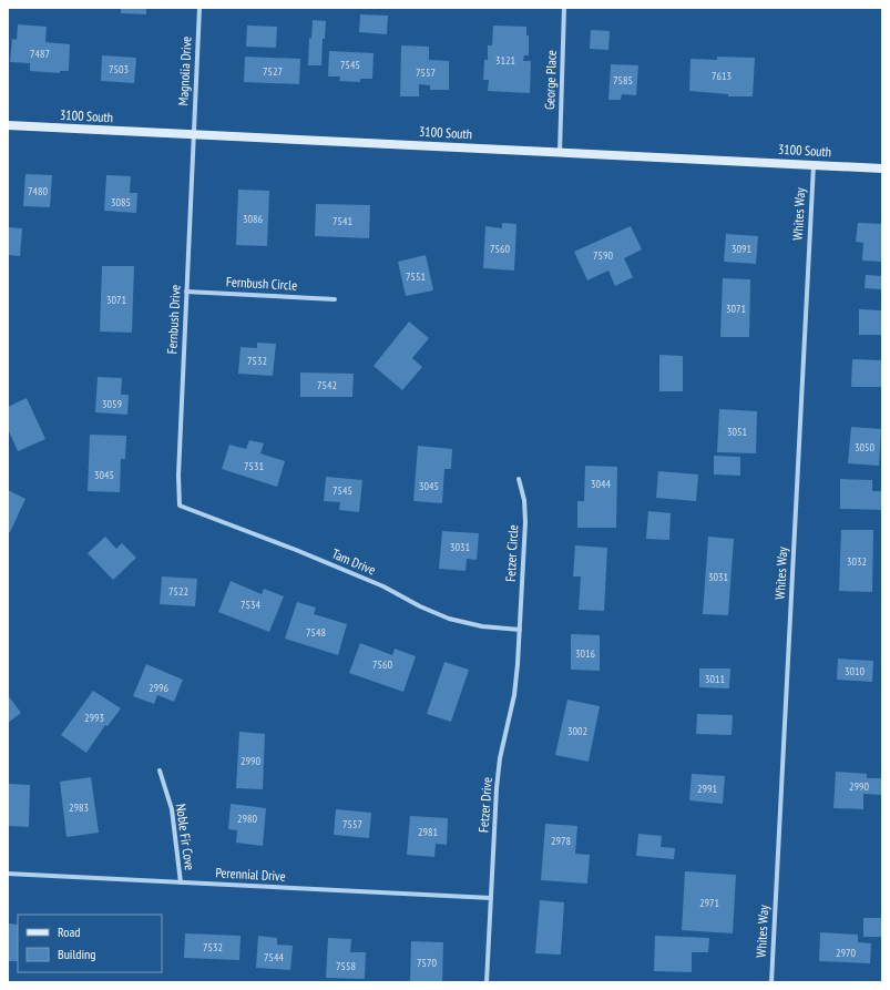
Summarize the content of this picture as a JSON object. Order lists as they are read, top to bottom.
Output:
{
  "streets": {
    "street": [
      "Magnolia Drive",
      "George Place",
      "3100 South",
      "Whites Way",
      "Fernbush Circle",
      "Fernbush Drive",
      "Fetzer Circle",
      "Tam Drive",
      "Fetzer Drive",
      "Noble Fir Cove",
      "Perennial Drive"
    ]
  },
  "crossings": [
    ["Magnolia Drive", "3100 South"],
    ["Magnolia Drive", "Fernbush Drive"],
    ["George Place", "3100 South"],
    ["3100 South", "Whites Way"],
    ["3100 South", "Fernbush Drive"],
    ["Fernbush Circle", "Fernbush Drive"],
    ["Fernbush Drive", "Tam Drive"],
    ["Fetzer Circle", "Tam Drive"],
    ["Fetzer Circle", "Fetzer Drive"],
    ["Tam Drive", "Fetzer Drive"],
    ["Fetzer Drive", "Perennial Drive"],
    ["Noble Fir Cove", "Perennial Drive"]
  ],
  "house_numbers": [
    "7487",
    "3121",
    "7545",
    "7503",
    "7527",
    "7557",
    "7613",
    "7585",
    "7480",
    "3085",
    "3086",
    "7541",
    "7560",
    "3091",
    "7590",
    "7551",
    "3071",
    "3071",
    "7532",
    "7542",
    "3059",
    "3051",
    "3050",
    "7531",
    "3045",
    "3044",
    "3045",
    "7545",
    "3031",
    "3032",
    "3031",
    "7522",
    "7534",
    "7548",
    "3016",
    "7560",
    "3010",
    "3011",
    "2996",
    "2993",
    "3002",
    "2990",
    "2990",
    "2991",
    "2983",
    "2980",
    "7557",
    "2981",
    "2978",
    "2971",
    "7532",
    "2970",
    "7544",
    "7570",
    "7558"
  ],
  "legend": ["Road", "Building"]
}
